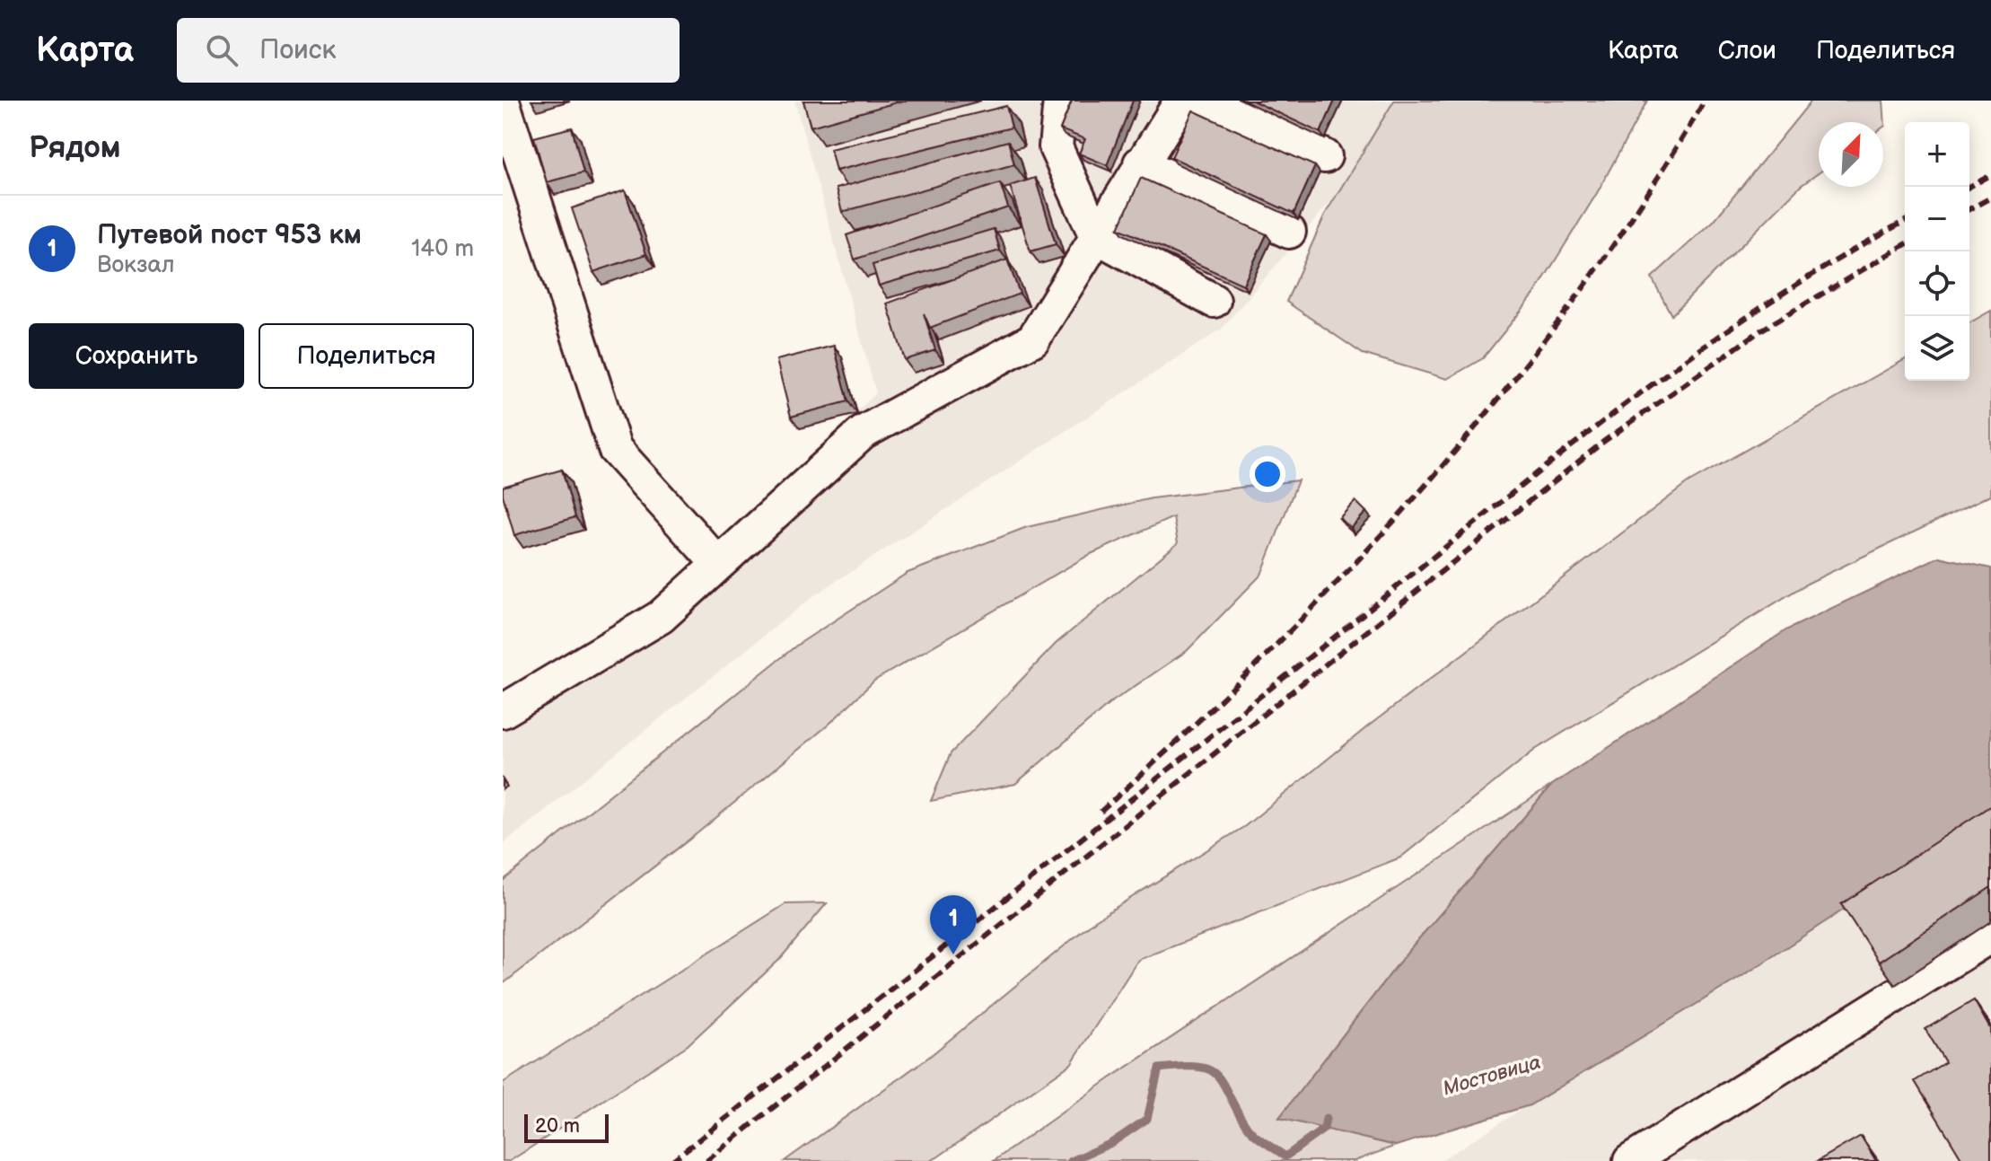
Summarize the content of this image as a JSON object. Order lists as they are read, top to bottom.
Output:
{
  "water": ["Мостовица"],
  "scale_bar": "20 m",
  "north": "top right",
  "page": {
    "header": "Карта",
    "search": "Поиск",
    "nav": ["Карта", "Слои", "Поделиться"],
    "heading": "Рядом",
    "map_buttons": ["+", "−"],
    "list": [
      {
        "mark": "1",
        "name": "Путевой пост 953 км",
        "note": "Вокзал",
        "value": "140 m"
      }
    ],
    "buttons": ["Сохранить", "Поделиться"],
    "pins": "1",
    "scale": "20 m"
  }
}
